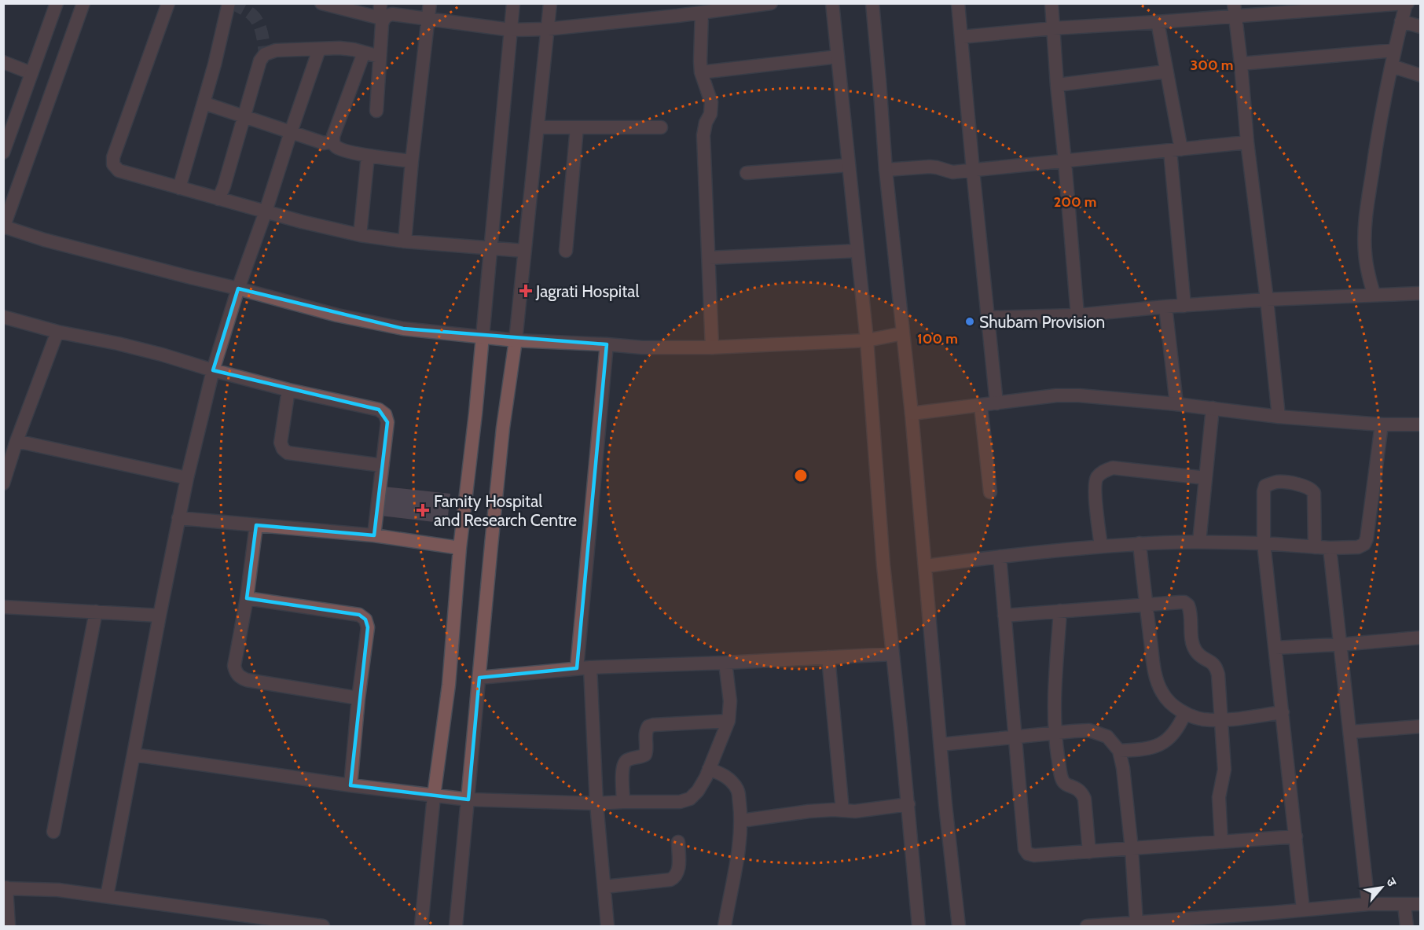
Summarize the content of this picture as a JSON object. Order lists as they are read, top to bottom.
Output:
{
  "places": {
    "health": ["Jagrati Hospital", "Famity Hospital and Research Centre"],
    "other": ["Shubam Provision"]
  },
  "north": "top right",
  "rings": ["300 m", "200 m", "100 m"]
}
